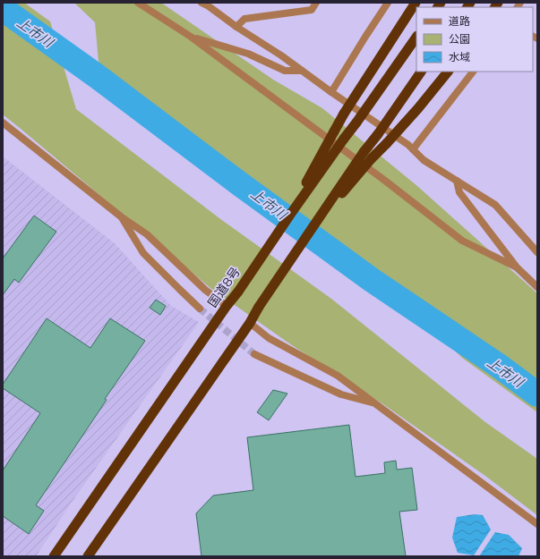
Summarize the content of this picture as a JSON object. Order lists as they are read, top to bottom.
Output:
{
  "streets": {
    "highway": ["国道8号"]
  },
  "water": ["上市川"],
  "legend": ["道路", "公園", "水域"]
}
